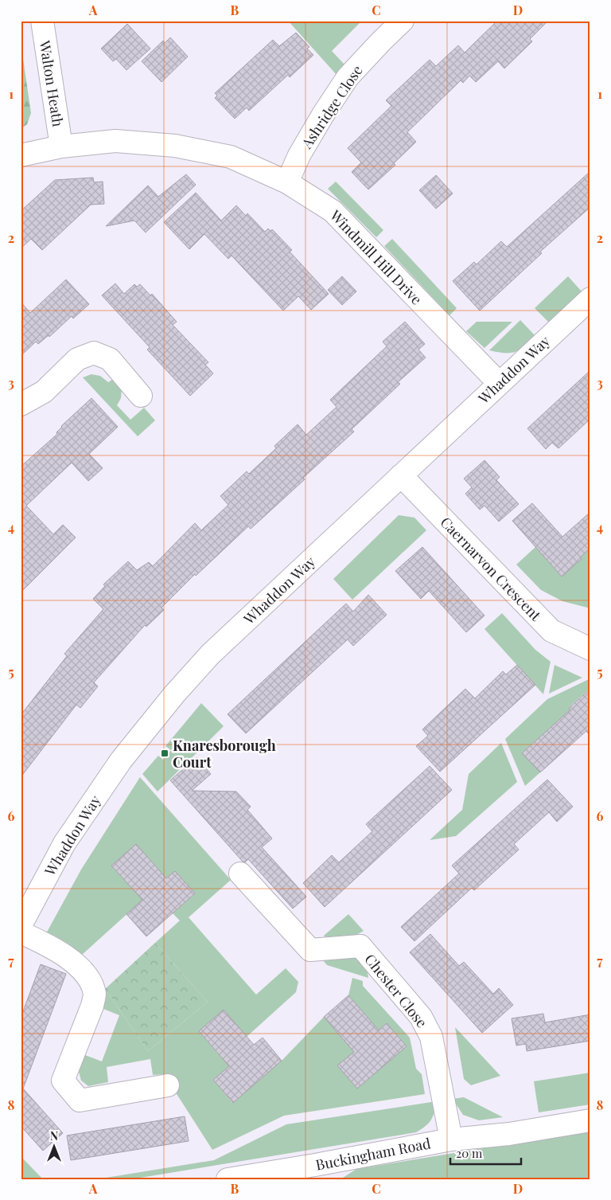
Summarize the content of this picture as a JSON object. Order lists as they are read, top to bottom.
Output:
{
  "streets": {
    "street": [
      "Walton Heath",
      "Ashridge Close",
      "Windmill Hill Drive",
      "Whaddon Way",
      "Caernarvon Crescent",
      "Chester Close",
      "Buckingham Road"
    ]
  },
  "crossings": [
    ["Walton Heath", "Windmill Hill Drive"],
    ["Ashridge Close", "Windmill Hill Drive"],
    ["Windmill Hill Drive", "Whaddon Way"],
    ["Whaddon Way", "Caernarvon Crescent"],
    ["Chester Close", "Buckingham Road"]
  ],
  "places": {
    "transit": ["Knaresborough Court"]
  },
  "scale_bar": "20 m",
  "north": "top",
  "grid": {
    "columns": [
      "A",
      "B",
      "C",
      "D"
    ],
    "rows": [
      "1",
      "2",
      "3",
      "4",
      "5",
      "6",
      "7",
      "8"
    ]
  }
}
